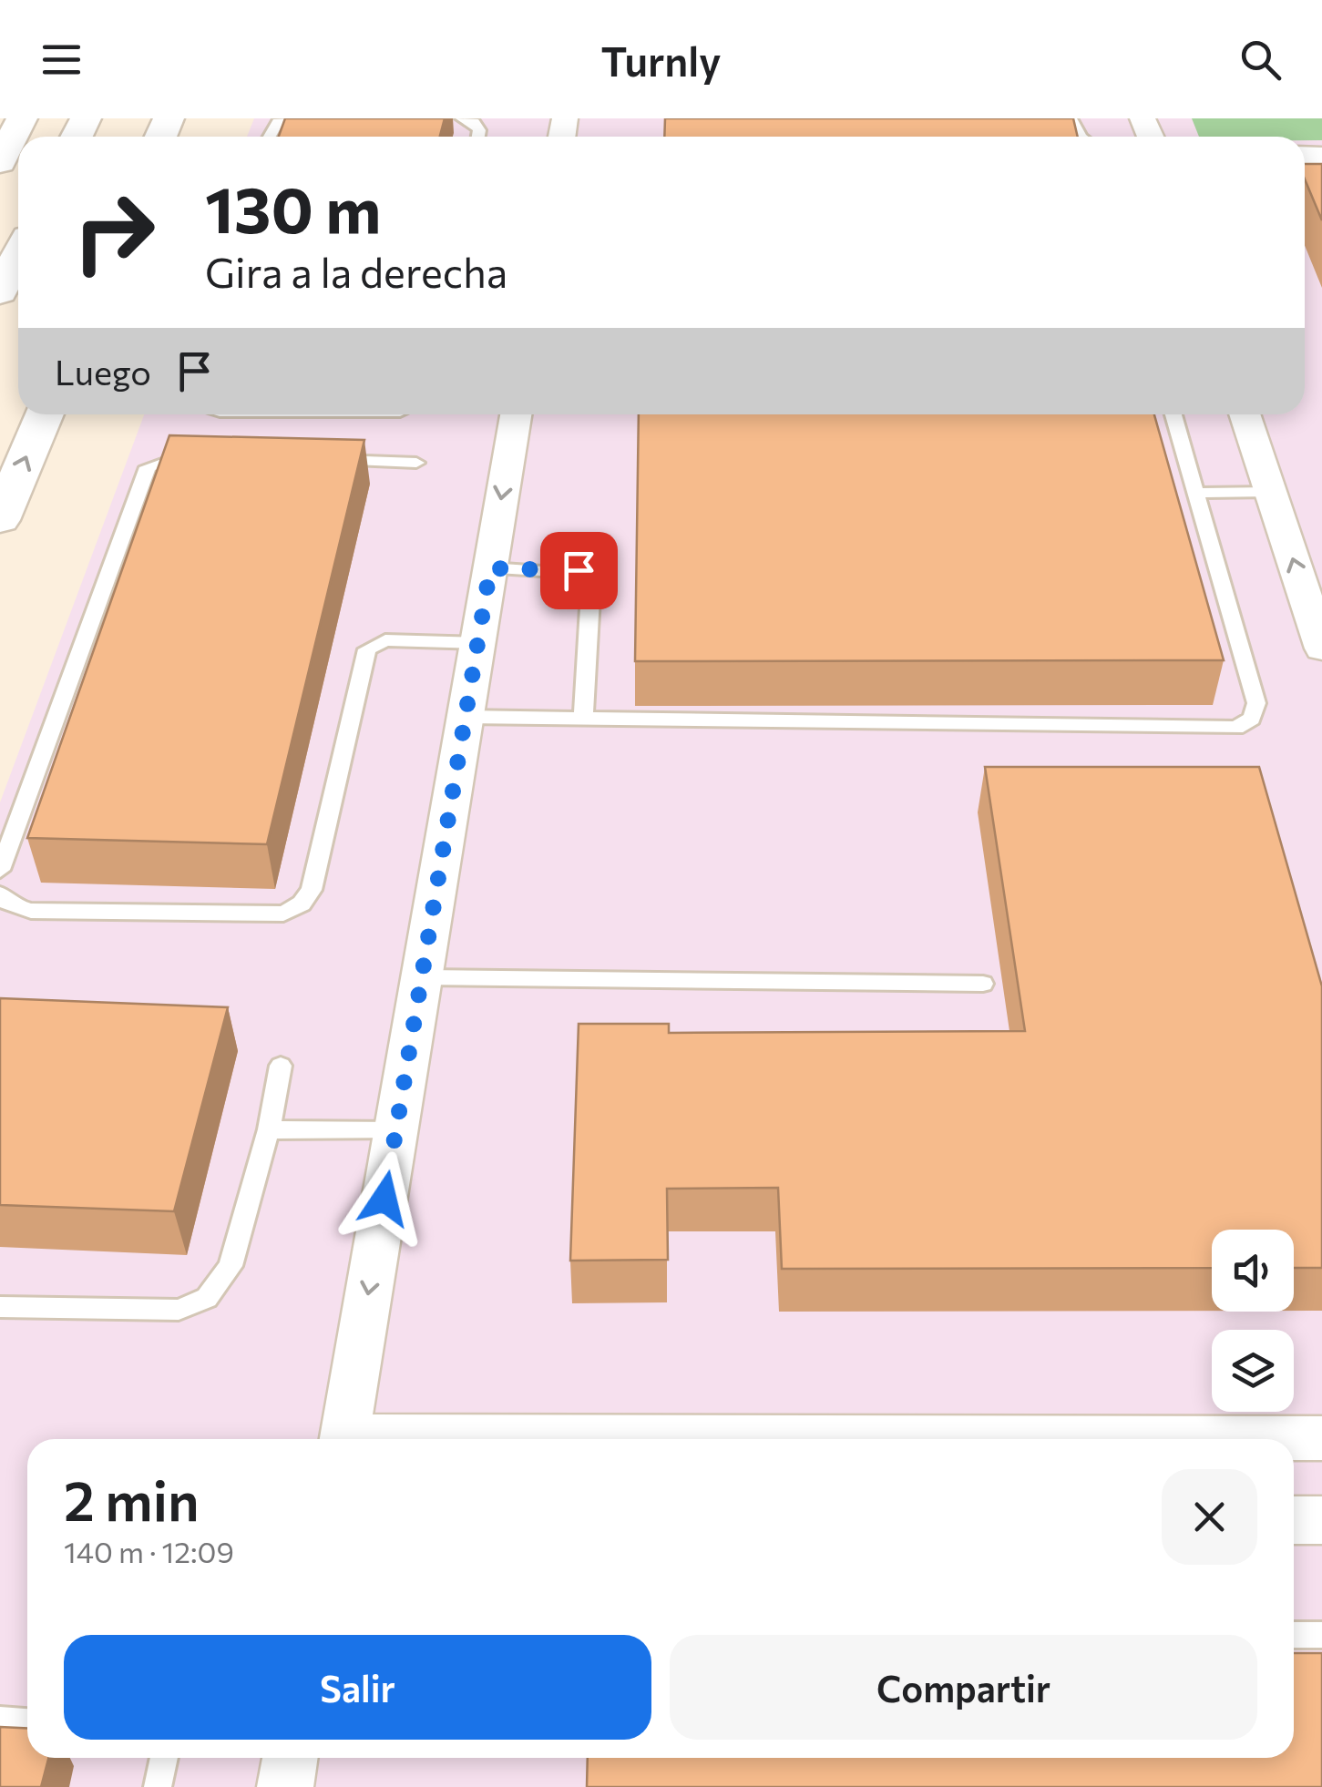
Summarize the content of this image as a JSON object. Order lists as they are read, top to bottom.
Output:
{
  "page": {
    "header": "Turnly",
    "turn": ["130 m", "Gira a la derecha"],
    "then": "Luego",
    "heading": ["2 min", "140 m · 12:09"],
    "buttons": ["Salir", "Compartir"]
  }
}
